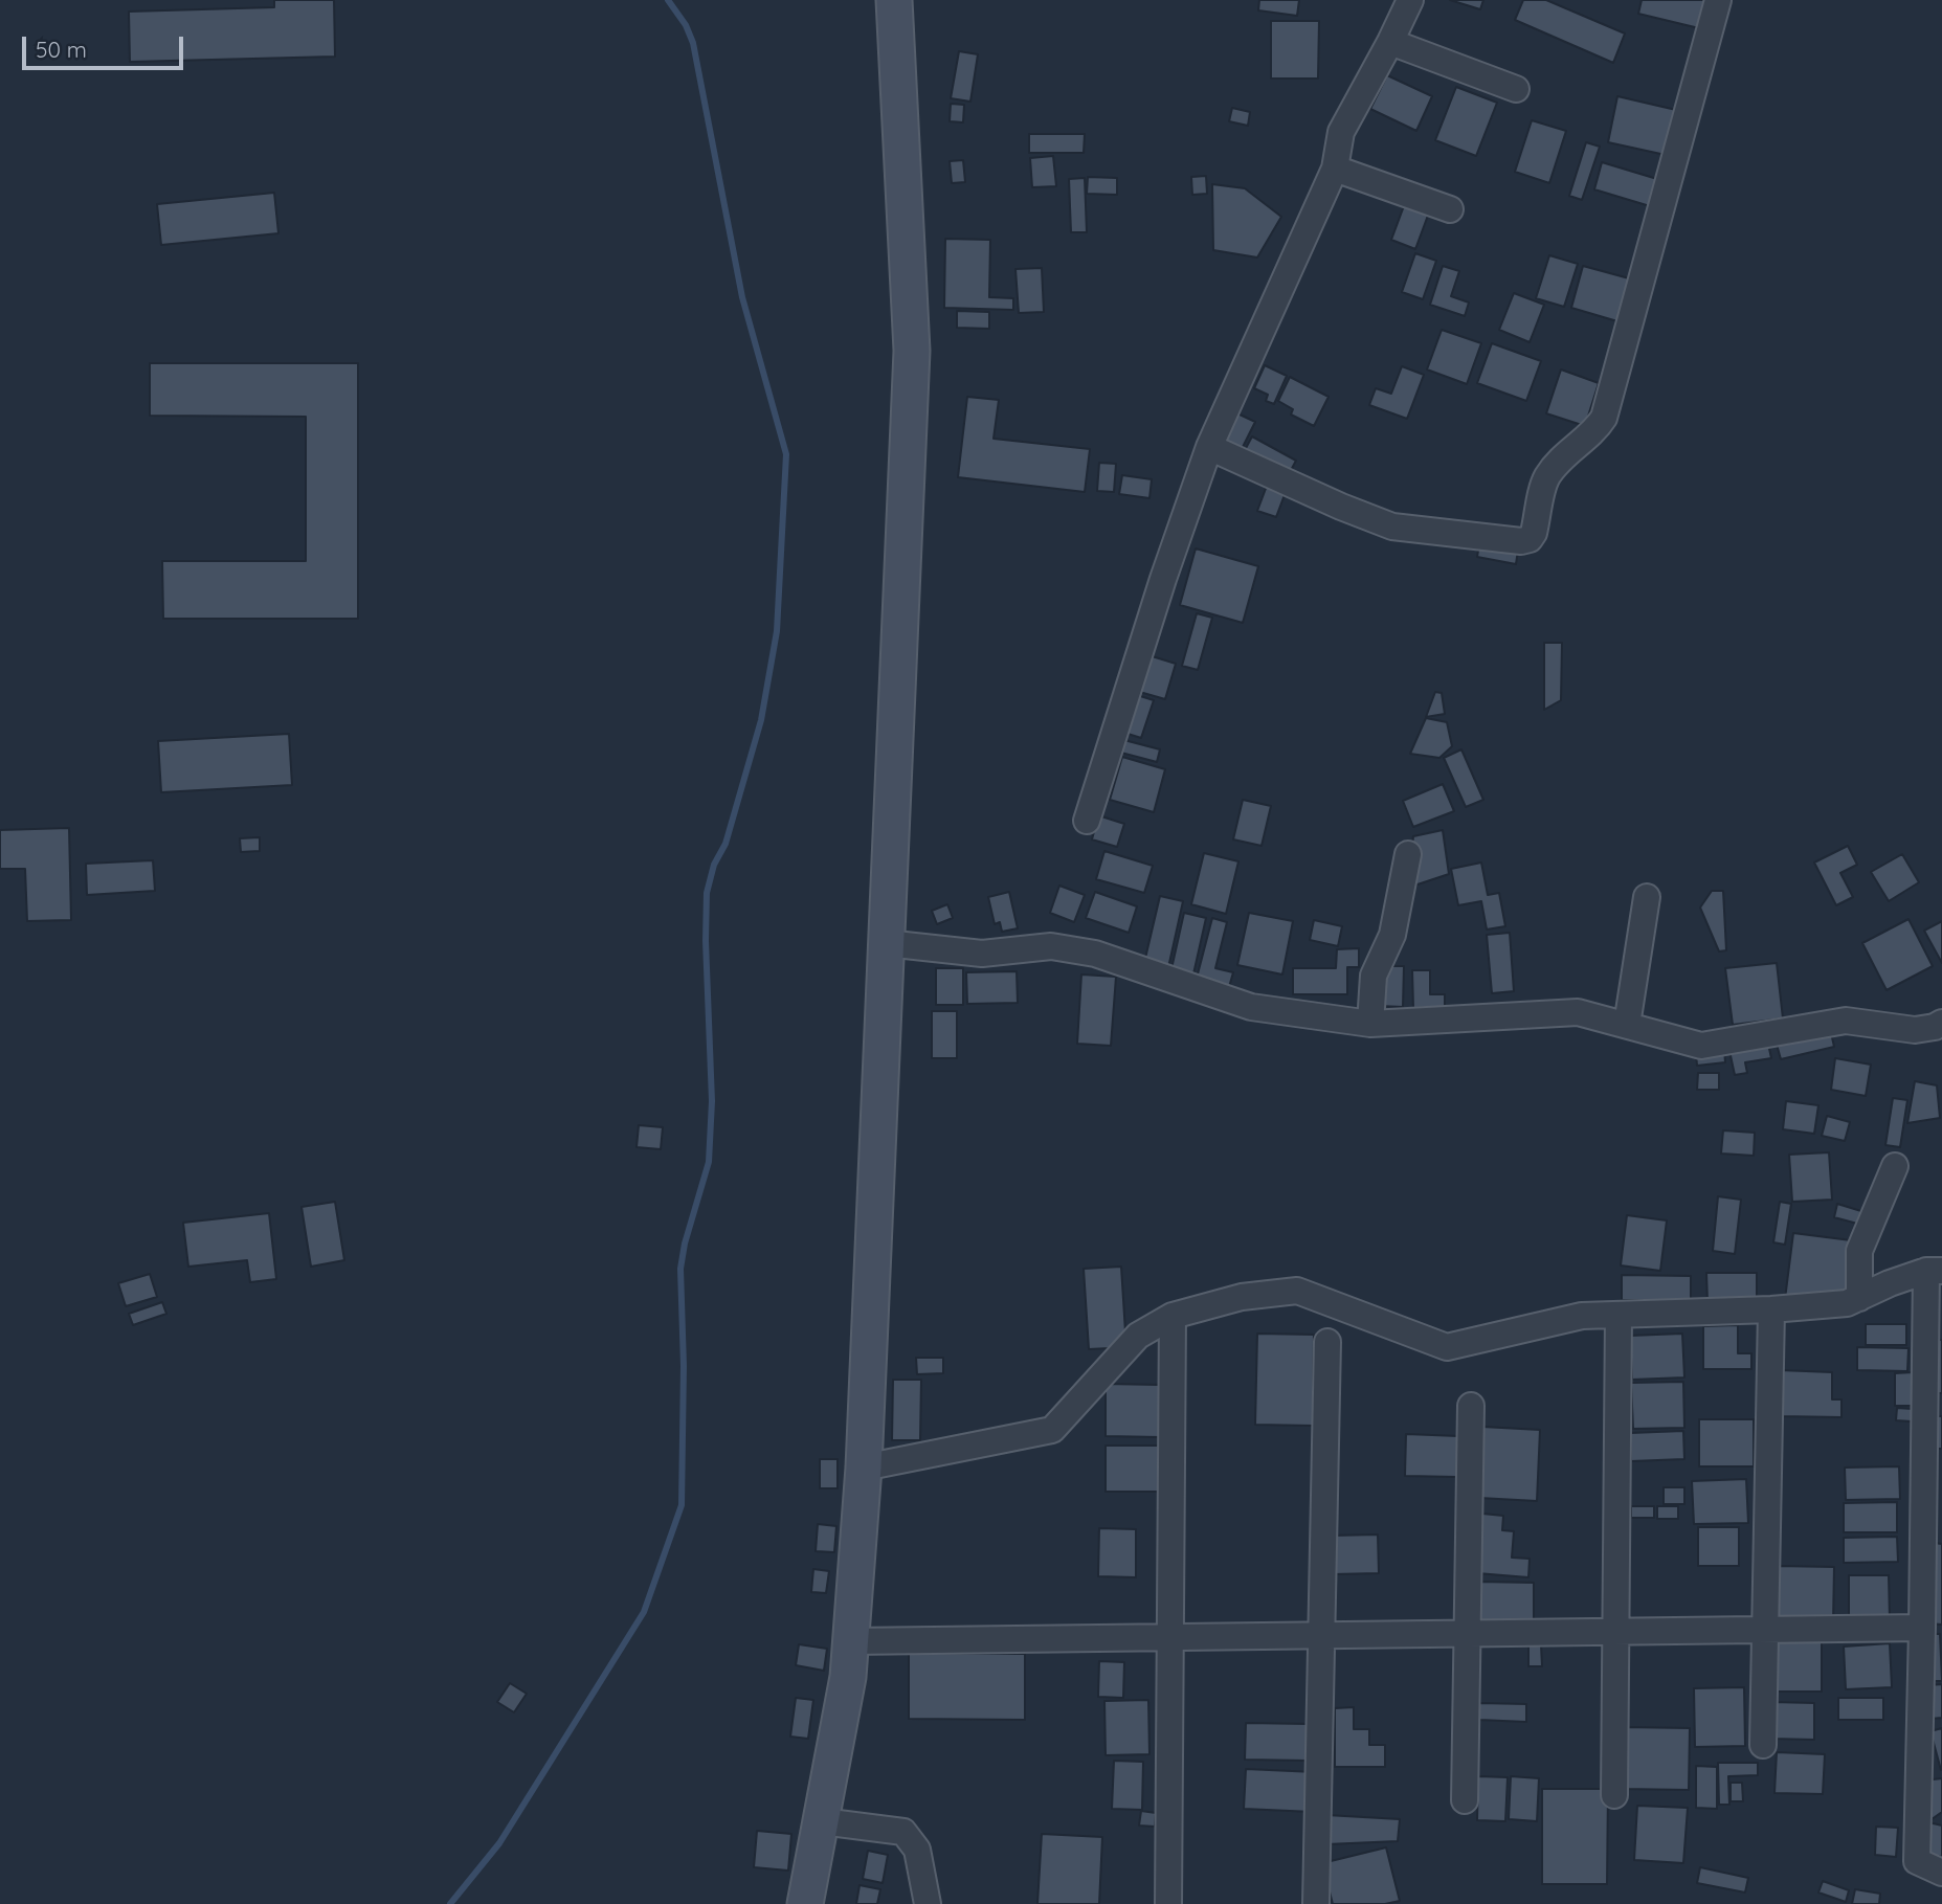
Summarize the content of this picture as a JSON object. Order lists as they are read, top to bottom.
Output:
{
  "scale_bar": "50 m"
}
